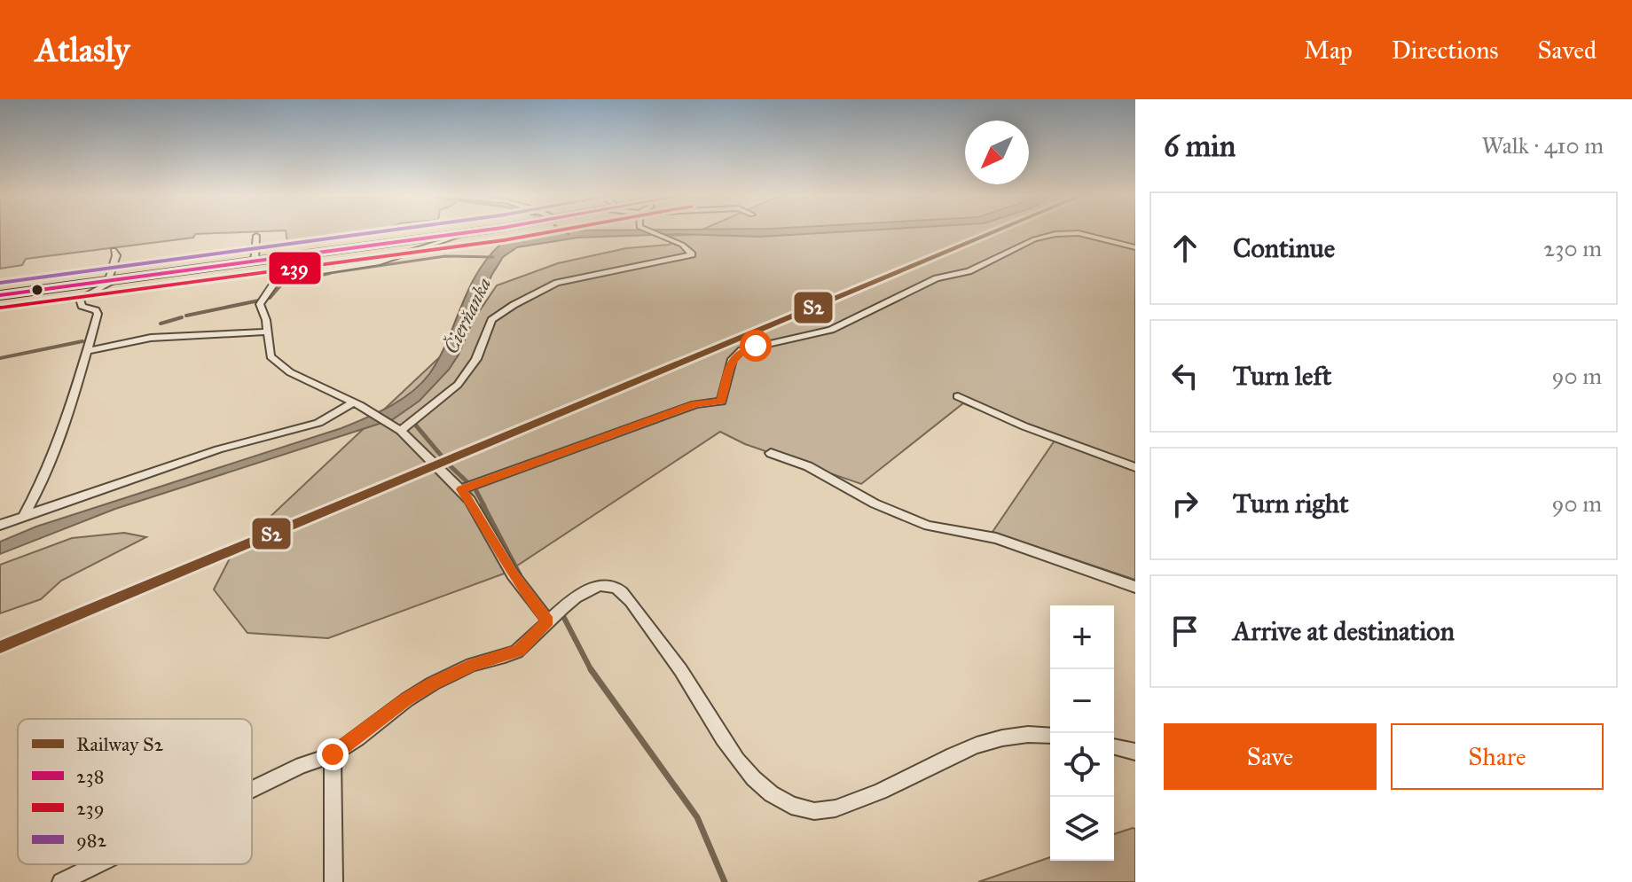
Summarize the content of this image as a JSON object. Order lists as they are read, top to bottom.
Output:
{
  "water": ["Čierňanka"],
  "lines": [
    "rail line S2",
    "transit line 238",
    "transit line 239",
    "transit line 982"
  ],
  "legend": [
    "Railway S2",
    "238",
    "239",
    "982"
  ],
  "north": "bottom left",
  "page": {
    "header": "Atlasly",
    "nav": ["Map", "Directions", "Saved"],
    "heading": ["6 min", "Walk · 410 m"],
    "list": [
      ["Continue", "230 m"],
      ["Turn left", "90 m"],
      ["Turn right", "90 m"],
      "Arrive at destination"
    ],
    "map_buttons": ["+", "−"],
    "buttons": ["Save", "Share"]
  }
}
